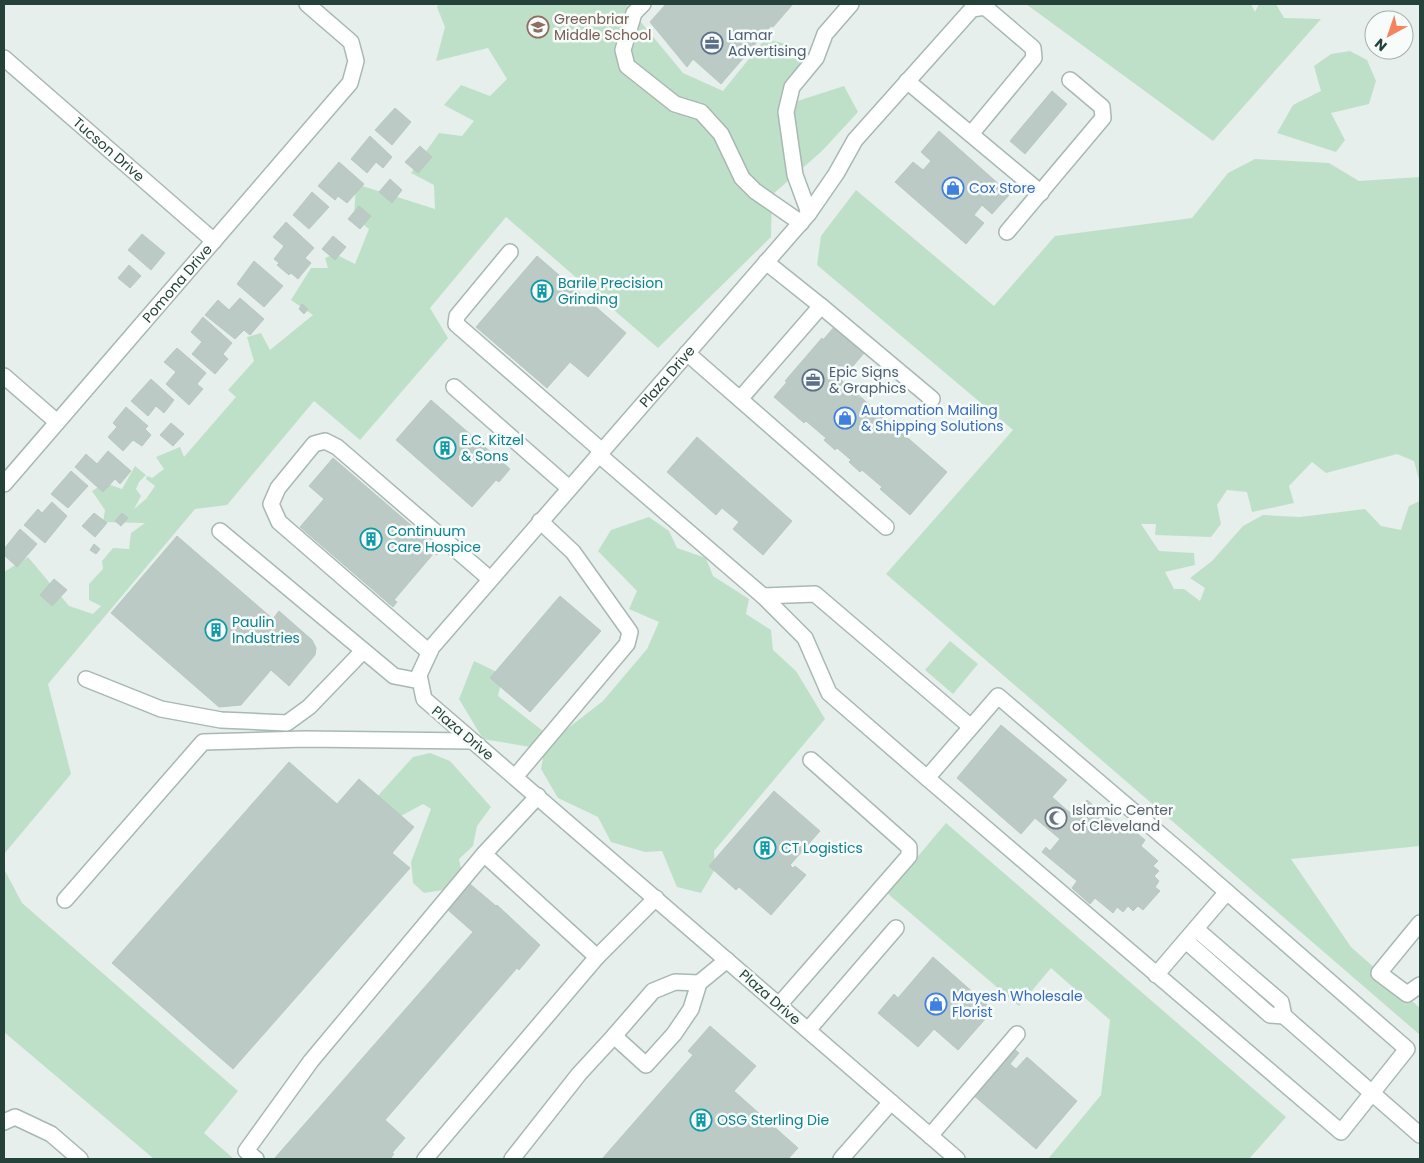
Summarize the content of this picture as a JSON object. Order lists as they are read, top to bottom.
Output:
{
  "streets": {
    "street": ["Tucson Drive", "Pomona Drive", "Plaza Drive"]
  },
  "crossings": [
    ["Tucson Drive", "Pomona Drive"]
  ],
  "places": {
    "school or university": ["Greenbriar Middle School"],
    "office": ["Lamar Advertising", "Epic Signs & Graphics"],
    "shop": ["Cox Store", "Automation Mailing & Shipping Solutions", "Mayesh Wholesale Florist"],
    "building": [
      "Barile Precision Grinding",
      "E.C. Kitzel & Sons",
      "Continuum Care Hospice",
      "Paulin Industries",
      "CT Logistics",
      "OSG Sterling Die"
    ],
    "mosque": ["Islamic Center of Cleveland"]
  },
  "north": "bottom left"
}
